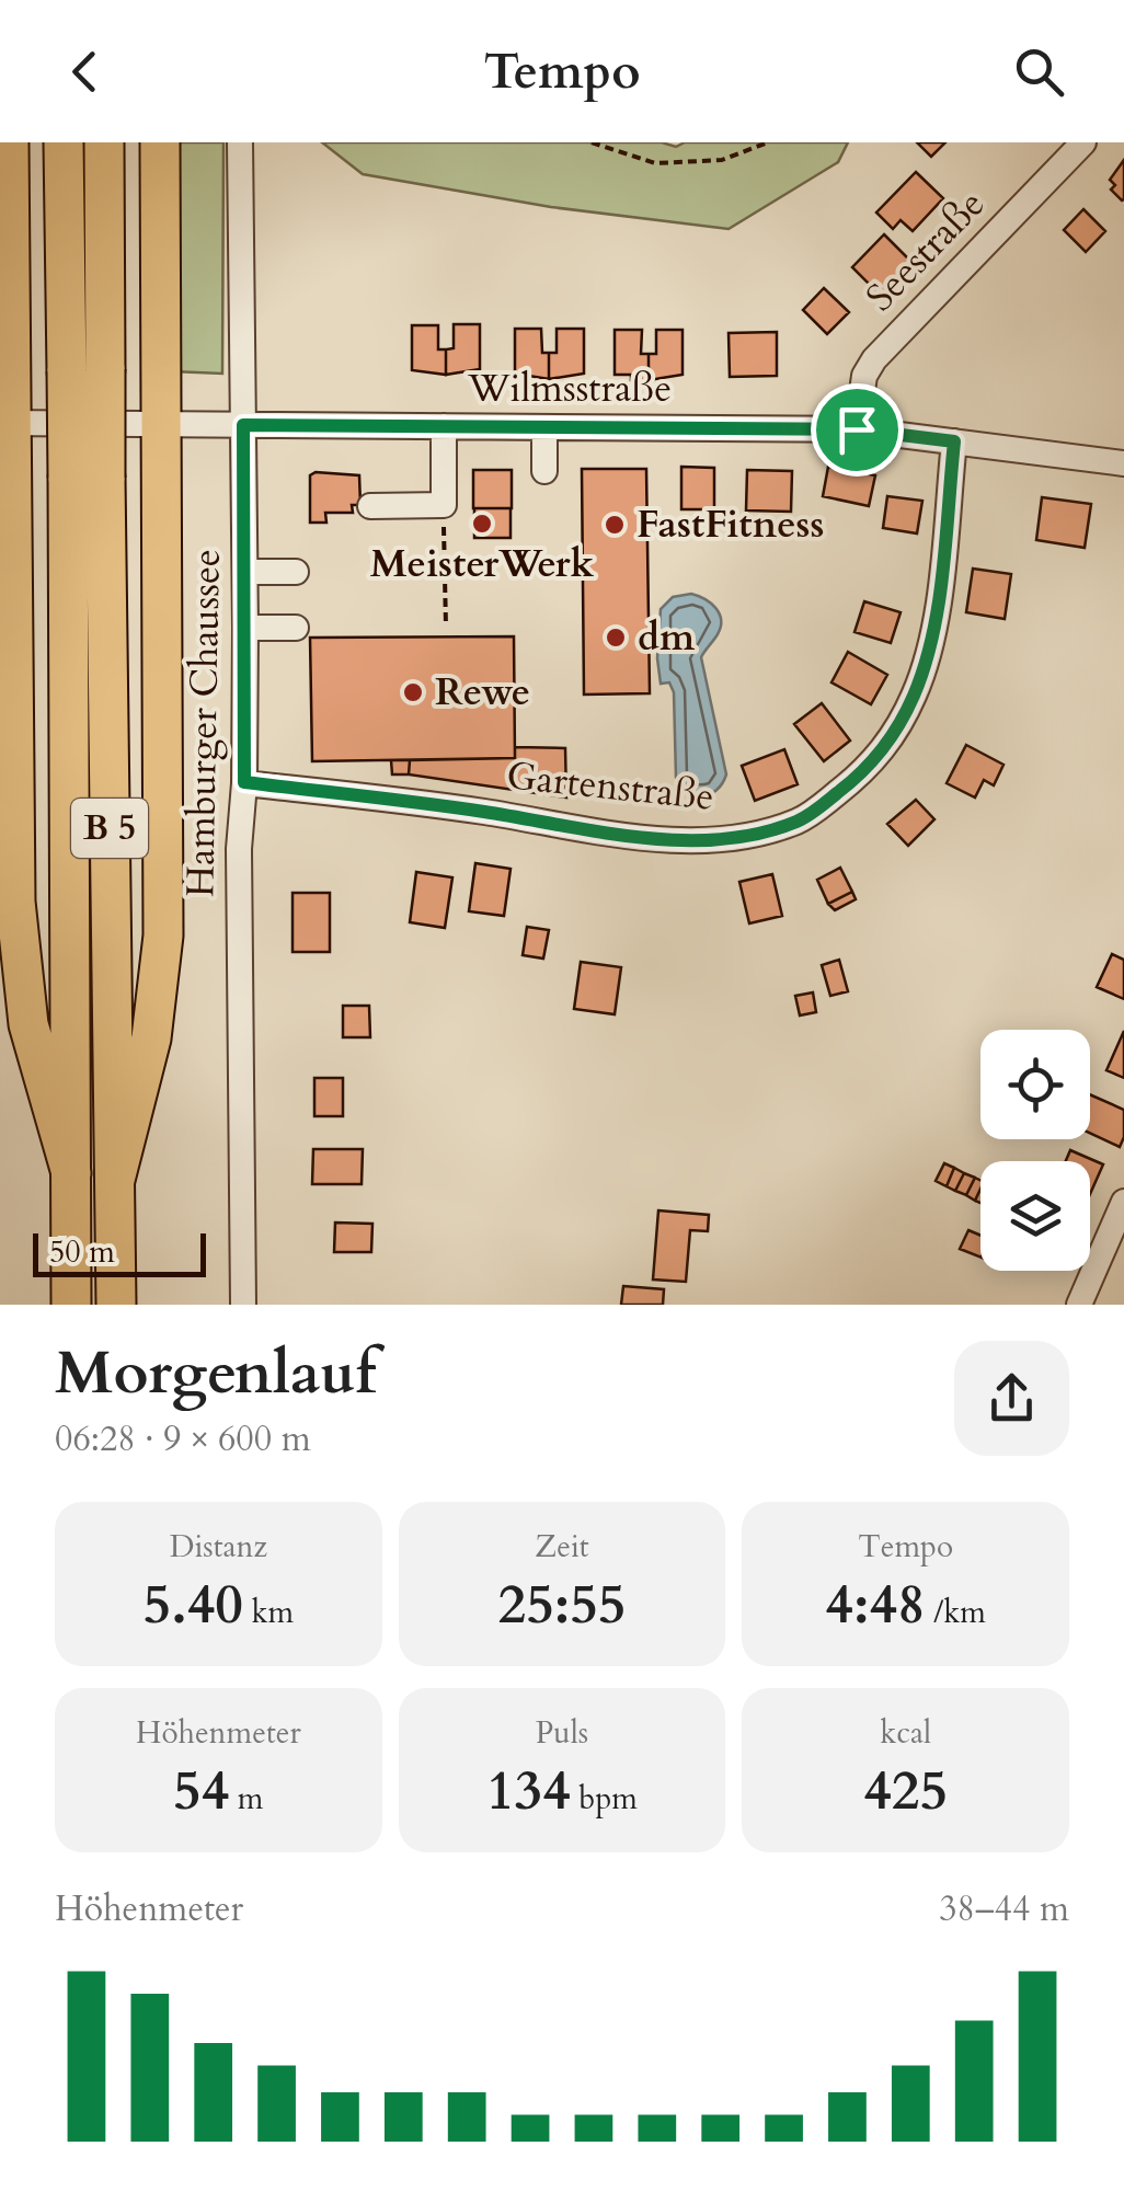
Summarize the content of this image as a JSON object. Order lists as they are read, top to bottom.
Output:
{
  "streets": {
    "highway": ["B 5"],
    "street": [
      "Seestraße",
      "Wilmsstraße",
      "Hamburger Chaussee",
      "Gartenstraße"
    ]
  },
  "crossings": [
    ["Seestraße", "Wilmsstraße"],
    ["Wilmsstraße", "Hamburger Chaussee"],
    ["Wilmsstraße", "Gartenstraße"],
    ["Hamburger Chaussee", "Gartenstraße"]
  ],
  "places": [
    "MeisterWerk",
    "FastFitness",
    "dm",
    "Rewe"
  ],
  "scale_bar": "50 m",
  "page": {
    "header": "Tempo",
    "scale": "50 m",
    "heading": ["Morgenlauf", "06:28 · 9 × 600 m"],
    "stats": [
      ["Distanz", "5.40 km"],
      ["Zeit", "25:55"],
      ["Tempo", "4:48 /km"],
      ["Höhenmeter", "54 m"],
      ["Puls", "134 bpm"],
      ["kcal", "425"]
    ],
    "chart": ["Höhenmeter", "38–44 m"]
  }
}
